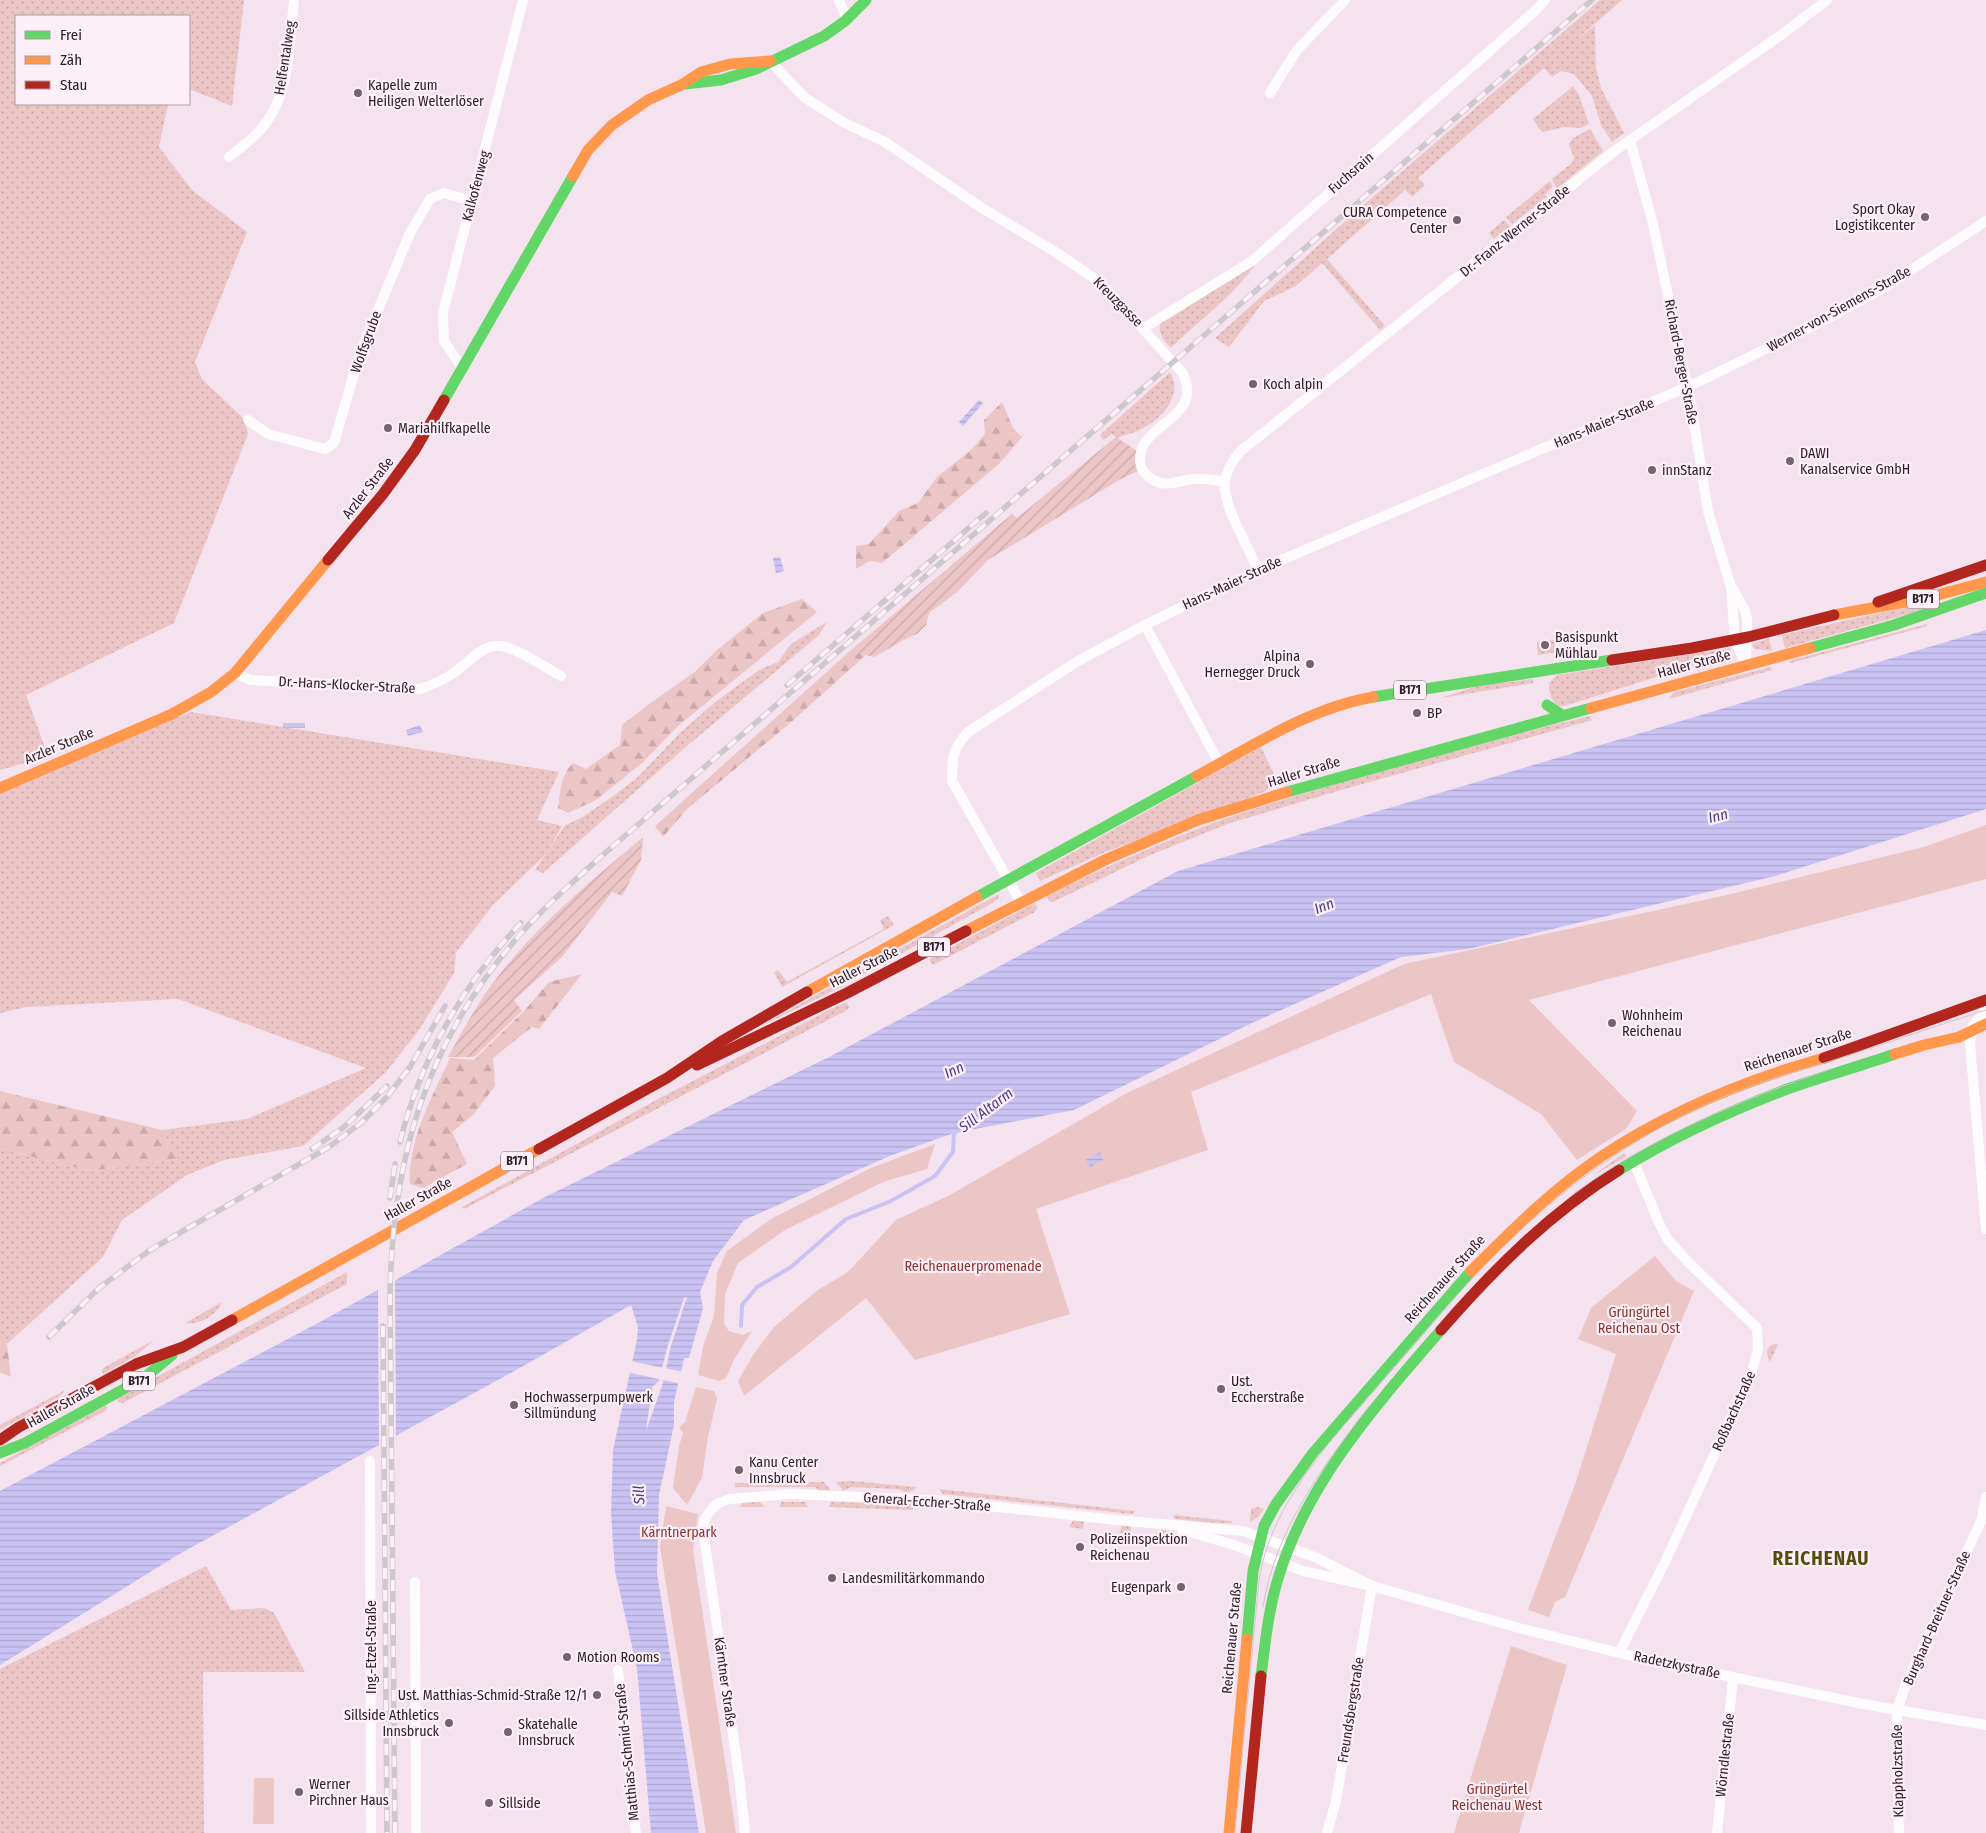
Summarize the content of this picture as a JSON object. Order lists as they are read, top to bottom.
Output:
{
  "streets": {
    "main road": [
      "Arzler Straße",
      "B171",
      "Haller Straße",
      "Reichenauer Straße"
    ],
    "street": [
      "Helfentalweg",
      "Fuchsrain",
      "Kalkofenweg",
      "Dr.-Franz-Werner-Straße",
      "Kreuzgasse",
      "Werner-von-Siemens-Straße",
      "Wolfsgrube",
      "Richard-Berger-Straße",
      "Hans-Maier-Straße",
      "Dr.-Hans-Klocker-Straße",
      "Roßbachstraße",
      "General-Eccher-Straße",
      "Burghard-Breitner-Straße",
      "Ing.-Etzel-Straße",
      "Radetzkystraße",
      "Kärntner Straße",
      "Freundsbergstraße",
      "Matthias-Schmid-Straße",
      "Wörndlestraße",
      "Klappholzstraße"
    ]
  },
  "crossings": [
    ["Fuchsrain", "Kreuzgasse"],
    ["Kalkofenweg", "Wolfsgrube"],
    ["Kalkofenweg", "Arzler Straße"],
    ["Dr.-Franz-Werner-Straße", "Kreuzgasse"],
    ["Dr.-Franz-Werner-Straße", "Richard-Berger-Straße"],
    ["Kreuzgasse", "Arzler Straße"],
    ["Werner-von-Siemens-Straße", "Richard-Berger-Straße"],
    ["Werner-von-Siemens-Straße", "Hans-Maier-Straße"],
    ["Richard-Berger-Straße", "Hans-Maier-Straße"],
    ["Richard-Berger-Straße", "Haller Straße"],
    ["Hans-Maier-Straße", "Haller Straße"],
    ["Arzler Straße", "Dr.-Hans-Klocker-Straße"],
    ["Reichenauer Straße", "General-Eccher-Straße"],
    ["Roßbachstraße", "Radetzkystraße"],
    ["General-Eccher-Straße", "Radetzkystraße"],
    ["General-Eccher-Straße", "Kärntner Straße"],
    ["Burghard-Breitner-Straße", "Radetzkystraße"],
    ["Burghard-Breitner-Straße", "Klappholzstraße"],
    ["Radetzkystraße", "Freundsbergstraße"],
    ["Radetzkystraße", "Wörndlestraße"],
    ["Radetzkystraße", "Klappholzstraße"]
  ],
  "districts": ["REICHENAU"],
  "water": ["Inn", "Sill Altarm", "Sill"],
  "parks": [
    "Reichenauerpromenade",
    "Grüngürtel Reichenau Ost",
    "Kärntnerpark",
    "Grüngürtel Reichenau West"
  ],
  "places": [
    "Kapelle zum Heiligen Welterlöser",
    "Sport Okay Logistikcenter",
    "CURA Competence Center",
    "Koch alpin",
    "Mariahilfkapelle",
    "DAWI Kanalservice GmbH",
    "innStanz",
    "Basispunkt Mühlau",
    "Alpina Hernegger Druck",
    "BP",
    "Wohnheim Reichenau",
    "Ust. Eccherstraße",
    "Hochwasserpumpwerk Sillmündung",
    "Kanu Center Innsbruck",
    "Polizeiinspektion Reichenau",
    "Landesmilitärkommando",
    "Eugenpark",
    "Motion Rooms",
    "Ust. Matthias-Schmid-Straße 12/1",
    "Sillside Athletics Innsbruck",
    "Skatehalle Innsbruck",
    "Werner Pirchner Haus",
    "Sillside"
  ],
  "legend": ["Frei", "Zäh", "Stau"]
}
